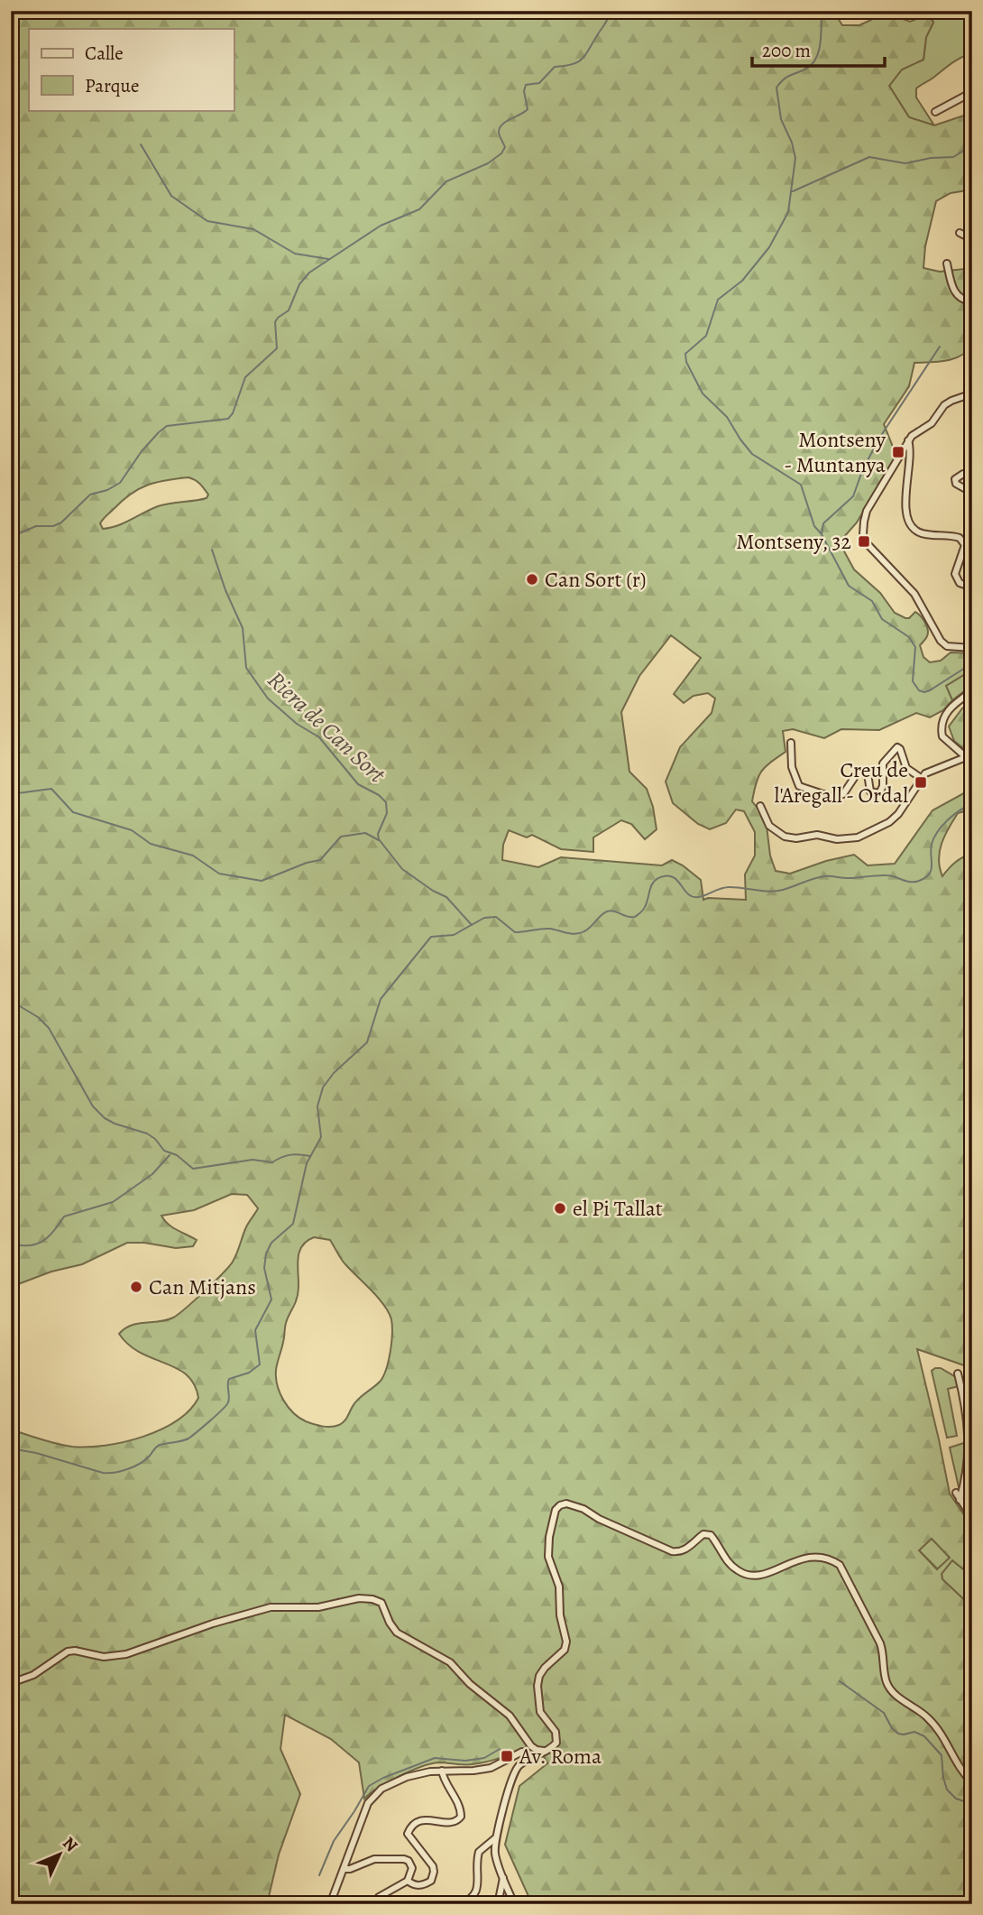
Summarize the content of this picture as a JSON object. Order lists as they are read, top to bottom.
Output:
{
  "water": ["Riera de Can Sort"],
  "places": {
    "transit": [
      "Montseny - Muntanya",
      "Montseny, 32",
      "Creu de l'Aregall - Ordal",
      "Av. Roma"
    ],
    "other": ["Can Sort (r)", "el Pi Tallat", "Can Mitjans"]
  },
  "legend": ["Calle", "Parque"],
  "scale_bar": "200 m",
  "north": "top right"
}
